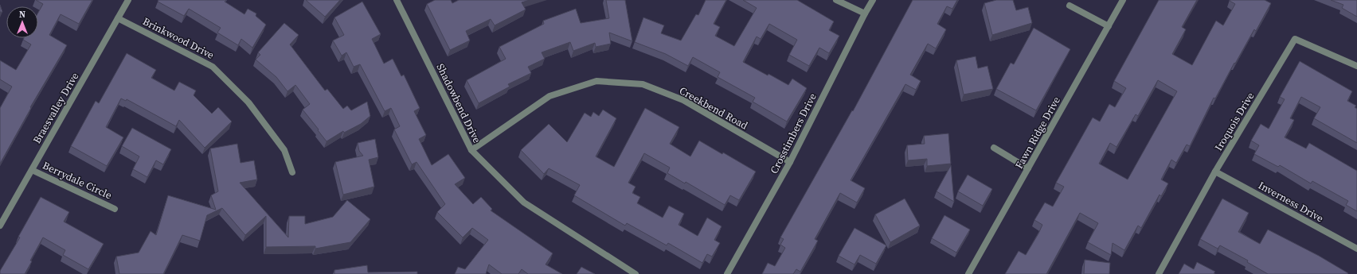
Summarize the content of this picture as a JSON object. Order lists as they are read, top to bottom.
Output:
{
  "streets": {
    "street": [
      "Brinkwood Drive",
      "Shadowbend Drive",
      "Braesvalley Drive",
      "Creekbend Road",
      "Iroquois Drive",
      "Fawn Ridge Drive",
      "Crosstimbers Drive",
      "Berrydale Circle",
      "Inverness Drive"
    ]
  },
  "crossings": [
    ["Brinkwood Drive", "Braesvalley Drive"],
    ["Shadowbend Drive", "Creekbend Road"],
    ["Braesvalley Drive", "Berrydale Circle"],
    ["Creekbend Road", "Crosstimbers Drive"],
    ["Iroquois Drive", "Inverness Drive"]
  ],
  "north": "top"
}
